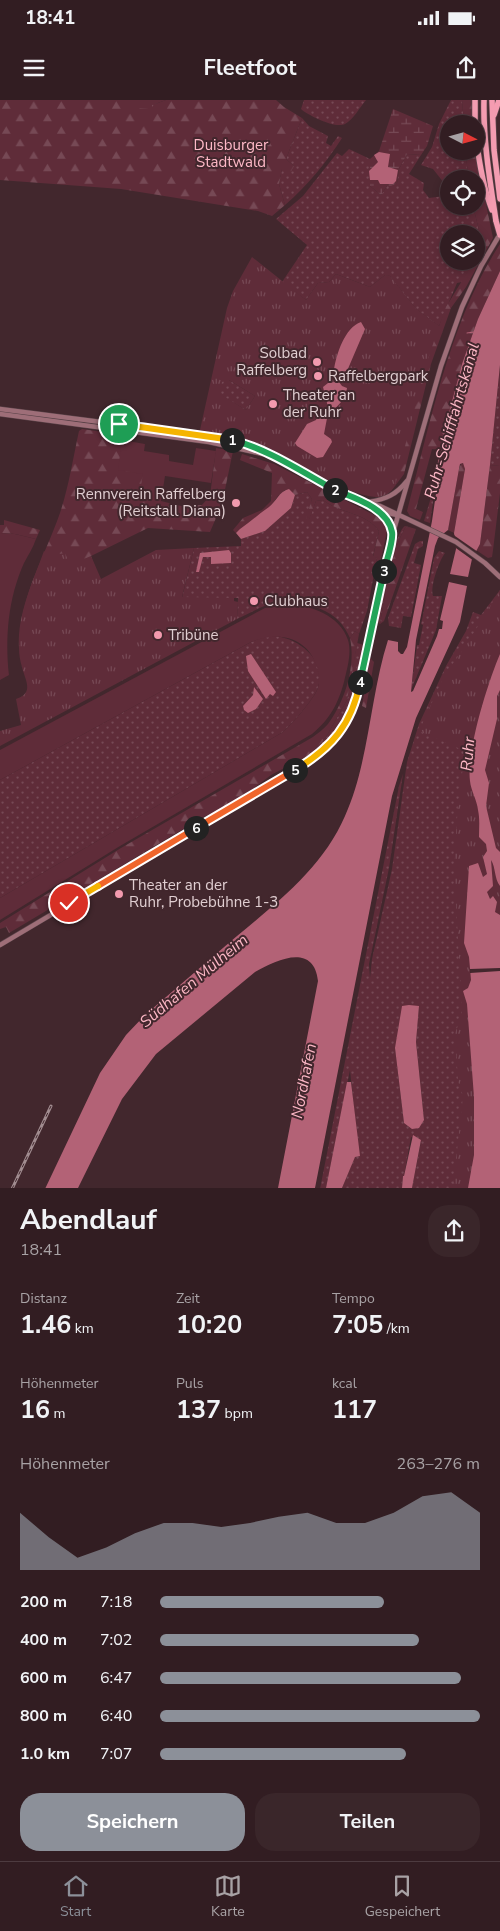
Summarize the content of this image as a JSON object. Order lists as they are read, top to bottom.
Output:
{
  "water": [
    "Ruhr-Schifffahrtskanal",
    "Ruhr",
    "Südhafen Mülheim",
    "Nordhafen"
  ],
  "parks": ["Duisburger Stadtwald"],
  "places": [
    "Solbad Raffelberg",
    "Raffelbergpark",
    "Theater an der Ruhr",
    "Rennverein Raffelberg (Reitstall Diana)",
    "Clubhaus",
    "Tribüne",
    "Theater an der Ruhr, Probebühne 1-3"
  ],
  "north": "right",
  "page": {
    "status": "18:41",
    "header": "Fleetfoot",
    "pins": [
      "1",
      "2",
      "3",
      "4",
      "5",
      "6"
    ],
    "heading": ["Abendlauf", "18:41"],
    "stats": [
      ["Distanz", "1.46 km"],
      ["Zeit", "10:20"],
      ["Tempo", "7:05 /km"],
      ["Höhenmeter", "16 m"],
      ["Puls", "137 bpm"],
      ["kcal", "117"]
    ],
    "chart": ["Höhenmeter", "263–276 m"],
    "list": [
      {
        "name": "200 m",
        "note": "7:18"
      },
      {
        "name": "400 m",
        "note": "7:02"
      },
      {
        "name": "600 m",
        "note": "6:47"
      },
      {
        "name": "800 m",
        "note": "6:40"
      },
      {
        "name": "1.0 km",
        "note": "7:07"
      }
    ],
    "buttons": ["Speichern", "Teilen"],
    "tabs": ["Start", "Karte", "Gespeichert"]
  }
}
